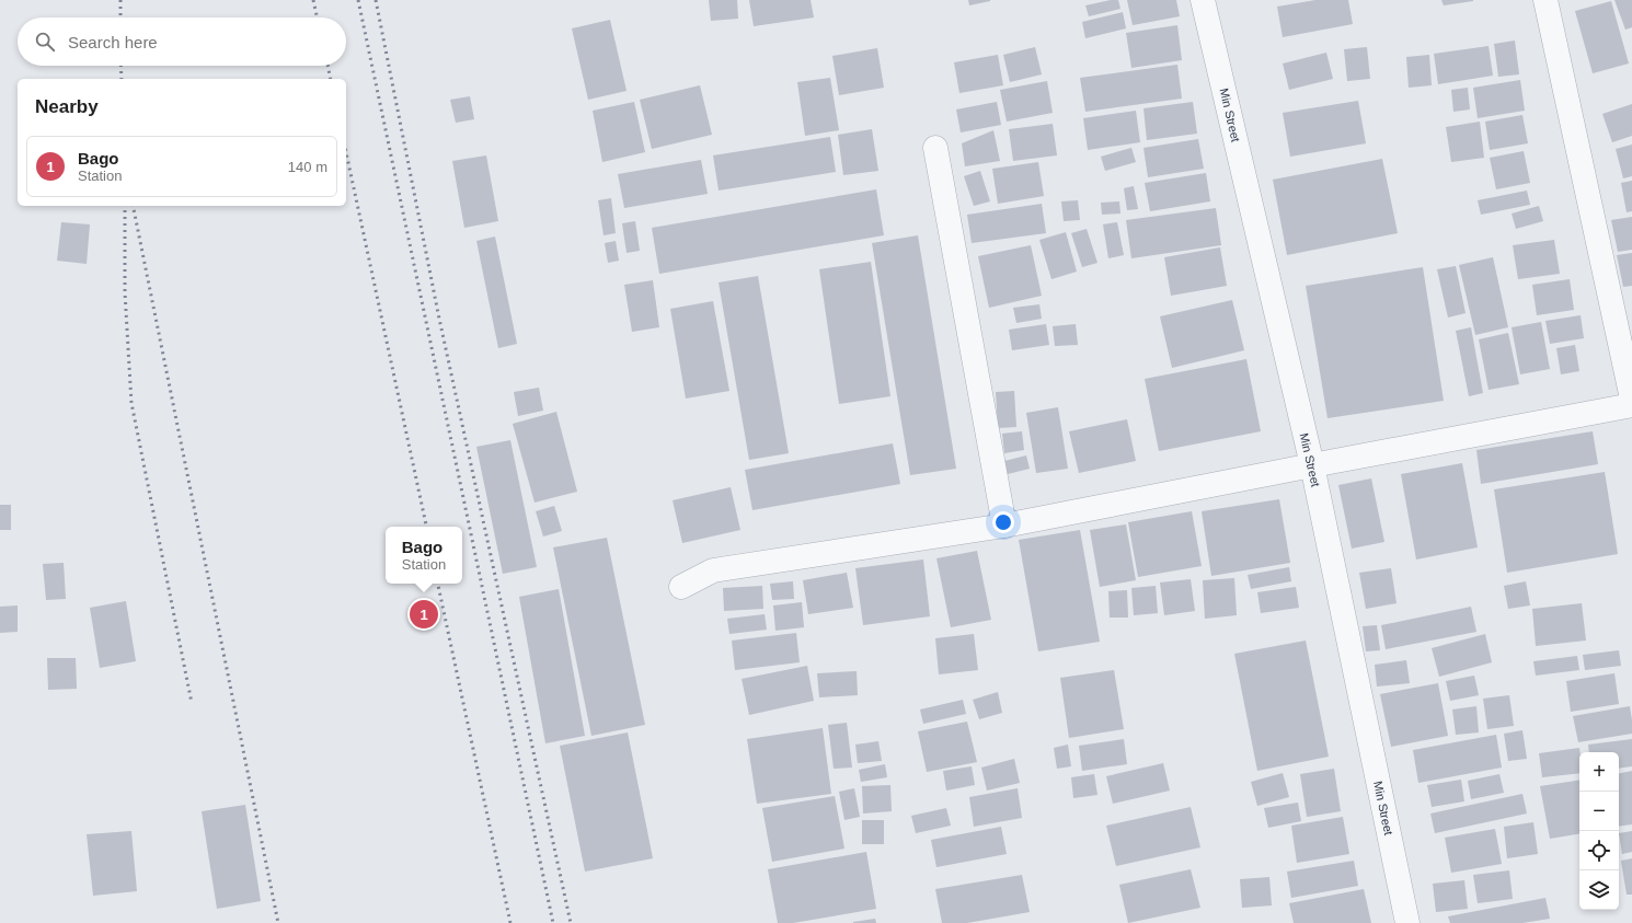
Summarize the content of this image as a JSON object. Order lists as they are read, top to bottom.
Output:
{
  "streets": {
    "street": ["Min Street"]
  },
  "page": {
    "search": "Search here",
    "heading": "Nearby",
    "list": [
      {
        "mark": "1",
        "name": "Bago",
        "note": "Station",
        "value": "140 m"
      }
    ],
    "popup": ["Bago", "Station"],
    "pins": "1",
    "map_buttons": ["+", "−"]
  }
}
